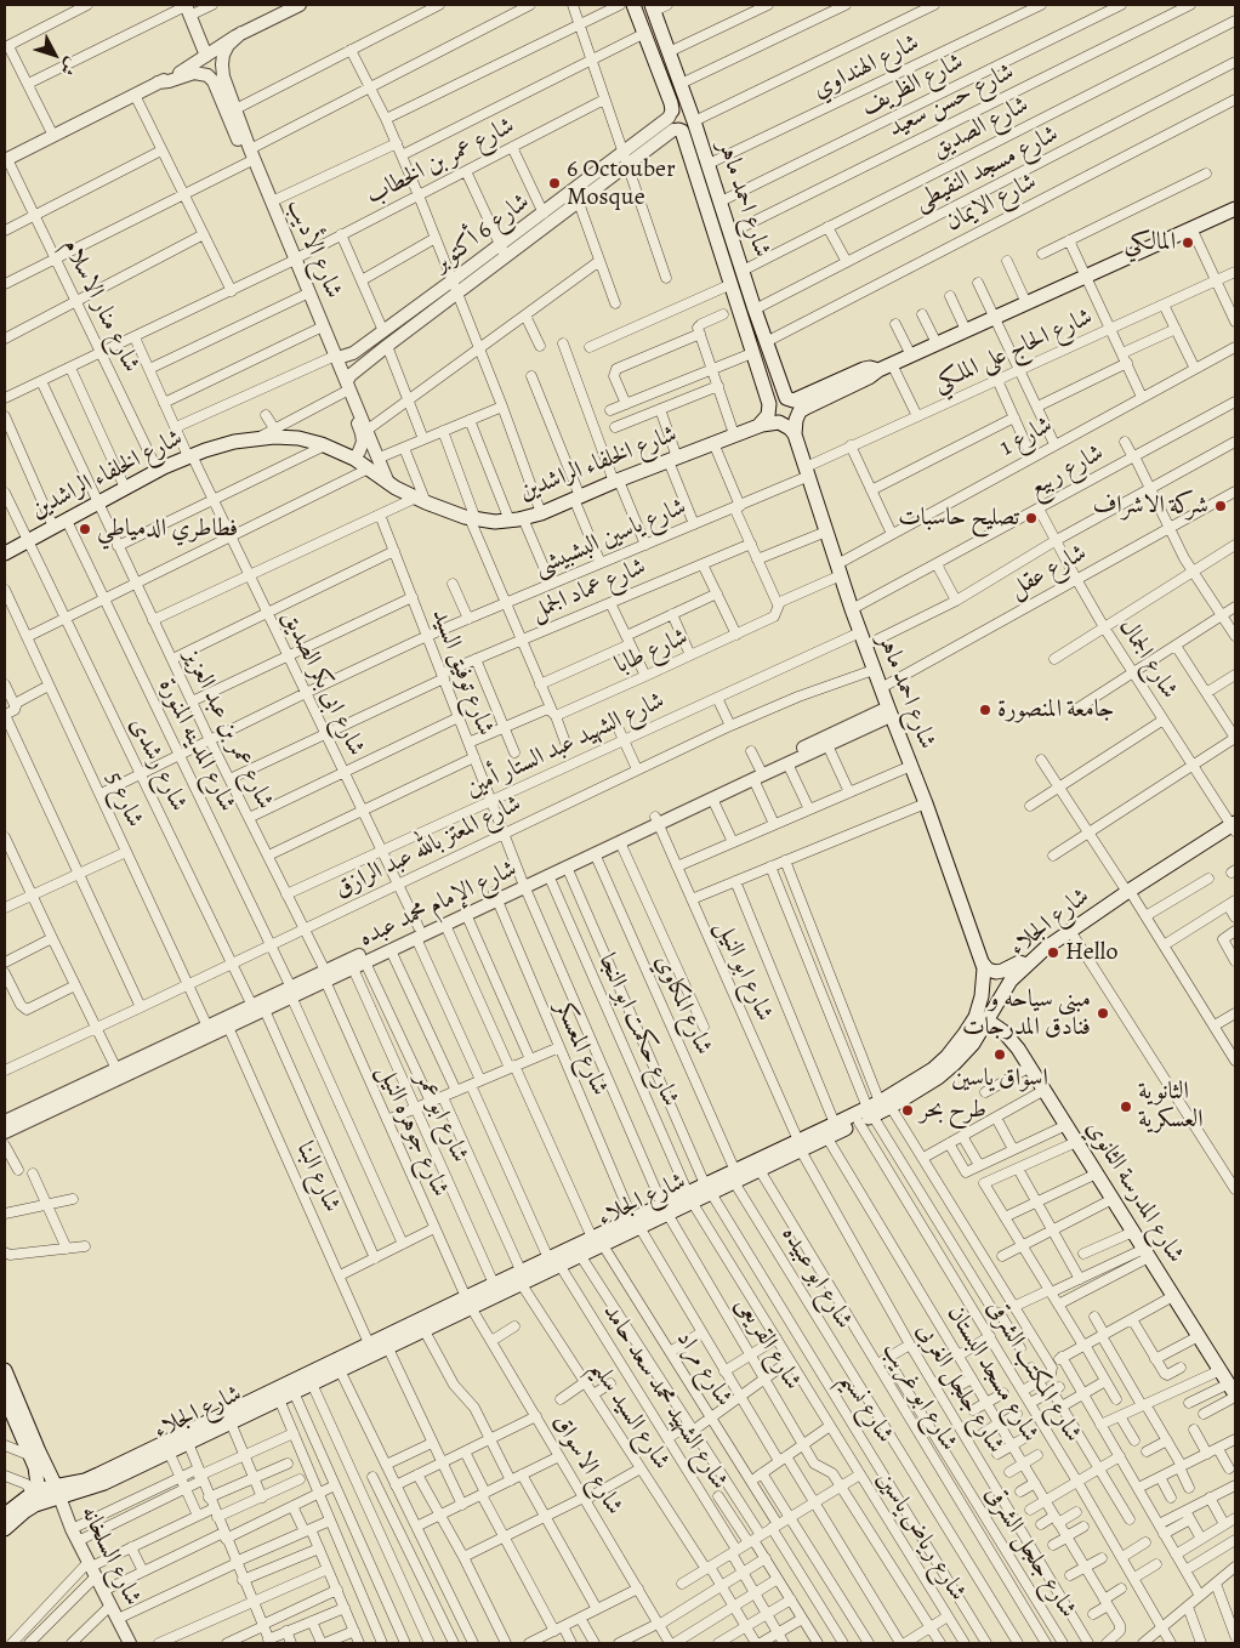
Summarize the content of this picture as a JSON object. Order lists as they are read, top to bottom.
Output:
{
  "streets": {
    "main road": [
      "شارع احمد ماهر",
      "شارع الخلفاء الراشدين",
      "شارع الجلاء",
      "شارع المدرسة الثانوي"
    ],
    "street": [
      "شارع الهنداوي",
      "شارع الظريف",
      "شارع حسن سعيد",
      "شارع الصديق",
      "شارع عمر بن الخطاب",
      "شارع مسجد النقيطى",
      "شارع الايمان",
      "شارع 6 أكتوبر",
      "شارع الأديب",
      "شارع منار الاسلام",
      "شارع الحاج على الملكي",
      "شارع 1",
      "شارع ربيع",
      "شارع ياسين البشبيشى",
      "شارع عقل",
      "شارع عماد الجمل",
      "شارع طابا",
      "شارع الجمال",
      "شارع توفيق السيد",
      "شارع ابى بكر الصديق",
      "شارع عمر بن عبد العزيز",
      "شارع المدينه المنورة",
      "شارع الشهيد عبد الستار أمين",
      "شارع رشدى",
      "شارع 5",
      "شارع المعتز بالله عبد الرازق",
      "شارع الإمام محمد عبده",
      "شارع ابو النيل",
      "شارع المكاوي",
      "شارع حكمت ابو النجا",
      "شارع المعسكر",
      "شارع ابو عمر",
      "شارع جوهره النيل",
      "شارع البنا",
      "شارع ابو عبيده",
      "شارع القريعى",
      "شارع مراد",
      "شارع المكتب الشرقى",
      "شارع مسجد البستان",
      "شارع جلجل الغربى",
      "شارع الشهيد محمد سعد حامد",
      "شارع ابو غريب",
      "شارع نسيم",
      "شارع السيد سليم",
      "شارع الاسواق",
      "شارع رياض ياسين",
      "شارع جلجل الشرقى",
      "شارع السلخانه"
    ]
  },
  "crossings": [
    ["شارع الهنداوي", "شارع احمد ماهر"],
    ["شارع الظريف", "شارع احمد ماهر"],
    ["شارع حسن سعيد", "شارع احمد ماهر"],
    ["شارع الصديق", "شارع احمد ماهر"],
    ["شارع عمر بن الخطاب", "شارع الأديب"],
    ["شارع عمر بن الخطاب", "شارع منار الاسلام"],
    ["شارع عمر بن الخطاب", "شارع ابى بكر الصديق"],
    ["شارع عمر بن الخطاب", "شارع عمر بن عبد العزيز"],
    ["شارع مسجد النقيطى", "شارع احمد ماهر"],
    ["شارع احمد ماهر", "شارع الايمان"],
    ["شارع احمد ماهر", "شارع 6 أكتوبر"],
    ["شارع احمد ماهر", "شارع الحاج على الملكي"],
    ["شارع احمد ماهر", "شارع 1"],
    ["شارع احمد ماهر", "شارع الخلفاء الراشدين"],
    ["شارع احمد ماهر", "شارع ربيع"],
    ["شارع احمد ماهر", "شارع ياسين البشبيشى"],
    ["شارع احمد ماهر", "شارع عقل"],
    ["شارع احمد ماهر", "شارع طابا"],
    ["شارع احمد ماهر", "شارع الشهيد عبد الستار أمين"],
    ["شارع احمد ماهر", "شارع المعتز بالله عبد الرازق"],
    ["شارع احمد ماهر", "شارع الإمام محمد عبده"],
    ["شارع احمد ماهر", "شارع الجلاء"],
    ["شارع 6 أكتوبر", "شارع الأديب"],
    ["شارع الأديب", "شارع الخلفاء الراشدين"],
    ["شارع منار الاسلام", "شارع الخلفاء الراشدين"],
    ["شارع الحاج على الملكي", "شارع ياسين البشبيشى"],
    ["شارع 1", "شارع طابا"],
    ["شارع الخلفاء الراشدين", "شارع ابى بكر الصديق"],
    ["شارع الخلفاء الراشدين", "شارع عمر بن عبد العزيز"],
    ["شارع الخلفاء الراشدين", "شارع المدينه المنورة"],
    ["شارع الخلفاء الراشدين", "شارع رشدى"],
    ["شارع ربيع", "شارع الجمال"],
    ["شارع ياسين البشبيشى", "شارع توفيق السيد"],
    ["شارع ياسين البشبيشى", "شارع ابى بكر الصديق"],
    ["شارع ياسين البشبيشى", "شارع عمر بن عبد العزيز"],
    ["شارع ياسين البشبيشى", "شارع المدينه المنورة"],
    ["شارع ياسين البشبيشى", "شارع رشدى"],
    ["شارع ياسين البشبيشى", "شارع 5"],
    ["شارع عقل", "شارع الجمال"],
    ["شارع عماد الجمل", "شارع توفيق السيد"],
    ["شارع عماد الجمل", "شارع ابى بكر الصديق"],
    ["شارع عماد الجمل", "شارع عمر بن عبد العزيز"],
    ["شارع طابا", "شارع توفيق السيد"],
    ["شارع الجمال", "شارع الجلاء"],
    ["شارع توفيق السيد", "شارع الشهيد عبد الستار أمين"],
    ["شارع توفيق السيد", "شارع المعتز بالله عبد الرازق"],
    ["شارع توفيق السيد", "شارع الإمام محمد عبده"],
    ["شارع توفيق السيد", "شارع القريعى"],
    ["شارع ابى بكر الصديق", "شارع الشهيد عبد الستار أمين"],
    ["شارع ابى بكر الصديق", "شارع المعتز بالله عبد الرازق"],
    ["شارع ابى بكر الصديق", "شارع الإمام محمد عبده"],
    ["شارع عمر بن عبد العزيز", "شارع الشهيد عبد الستار أمين"],
    ["شارع عمر بن عبد العزيز", "شارع المعتز بالله عبد الرازق"],
    ["شارع عمر بن عبد العزيز", "شارع الإمام محمد عبده"],
    ["شارع عمر بن عبد العزيز", "شارع جوهره النيل"],
    ["شارع المدينه المنورة", "شارع المعتز بالله عبد الرازق"],
    ["شارع المدينه المنورة", "شارع الإمام محمد عبده"],
    ["شارع رشدى", "شارع المعتز بالله عبد الرازق"],
    ["شارع رشدى", "شارع الإمام محمد عبده"],
    ["شارع 5", "شارع المعتز بالله عبد الرازق"],
    ["شارع 5", "شارع الإمام محمد عبده"],
    ["شارع الإمام محمد عبده", "شارع ابو النيل"],
    ["شارع الإمام محمد عبده", "شارع المكاوي"],
    ["شارع الإمام محمد عبده", "شارع حكمت ابو النجا"],
    ["شارع الإمام محمد عبده", "شارع المعسكر"],
    ["شارع الإمام محمد عبده", "شارع ابو عمر"],
    ["شارع الإمام محمد عبده", "شارع جوهره النيل"],
    ["شارع الإمام محمد عبده", "شارع البنا"],
    ["شارع الإمام محمد عبده", "شارع القريعى"],
    ["شارع الإمام محمد عبده", "شارع مراد"],
    ["شارع الإمام محمد عبده", "شارع نسيم"],
    ["شارع الجلاء", "شارع ابو النيل"],
    ["شارع الجلاء", "شارع المكاوي"],
    ["شارع الجلاء", "شارع حكمت ابو النجا"],
    ["شارع الجلاء", "شارع المعسكر"],
    ["شارع الجلاء", "شارع ابو عمر"],
    ["شارع الجلاء", "شارع جوهره النيل"],
    ["شارع الجلاء", "شارع البنا"],
    ["شارع الجلاء", "شارع المدرسة الثانوي"],
    ["شارع الجلاء", "شارع ابو عبيده"],
    ["شارع الجلاء", "شارع القريعى"],
    ["شارع الجلاء", "شارع مراد"],
    ["شارع الجلاء", "شارع المكتب الشرقى"],
    ["شارع الجلاء", "شارع مسجد البستان"],
    ["شارع الجلاء", "شارع جلجل الغربى"],
    ["شارع الجلاء", "شارع الشهيد محمد سعد حامد"],
    ["شارع الجلاء", "شارع ابو غريب"],
    ["شارع الجلاء", "شارع نسيم"],
    ["شارع الجلاء", "شارع السيد سليم"],
    ["شارع الجلاء", "شارع الاسواق"],
    ["شارع الجلاء", "شارع رياض ياسين"],
    ["شارع الجلاء", "شارع السلخانه"],
    ["شارع ابو النيل", "شارع جلجل الغربى"],
    ["شارع المكاوي", "شارع ابو عبيده"],
    ["شارع حكمت ابو النجا", "شارع رياض ياسين"],
    ["شارع جوهره النيل", "شارع الاسواق"]
  ],
  "places": [
    "6 Octouber Mosque",
    "المالكي",
    "شركة الاشراف",
    "تصليح حاسبات",
    "فطاطري الدمياطي",
    "جامعة المنصورة",
    "Hello",
    "مبنى سياحه و فنادق المدرجات",
    "اسواق ياسين",
    "الثانوية العسكرية",
    "طرح بحر"
  ],
  "north": "bottom right"
}
